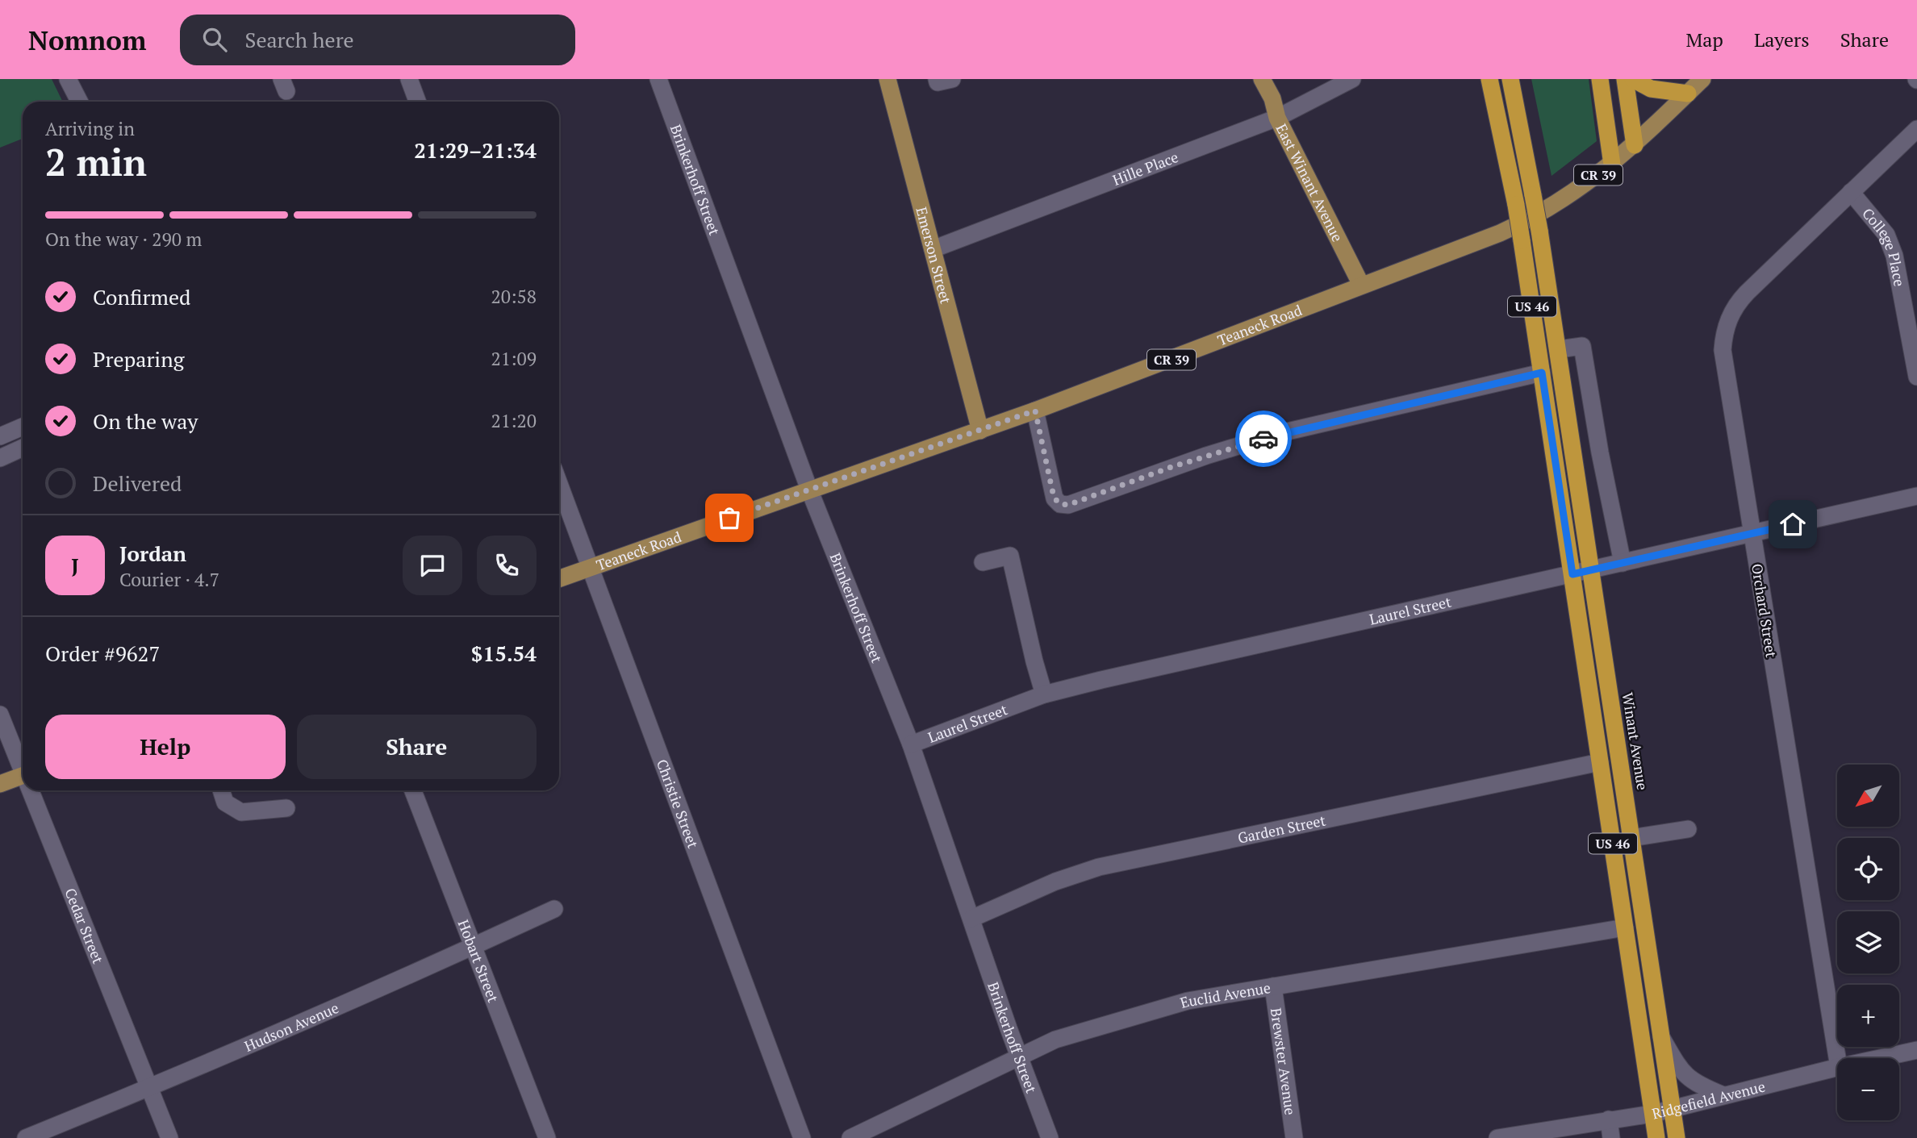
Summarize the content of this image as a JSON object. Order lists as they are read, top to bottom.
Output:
{
  "streets": {
    "highway": ["US 46", "Winant Avenue"],
    "main road": [
      "CR 39",
      "East Winant Avenue",
      "Emerson Street",
      "Teaneck Road"
    ],
    "street": [
      "Hille Place",
      "Brinkerhoff Street",
      "College Place",
      "Laurel Street",
      "Orchard Street",
      "Christie Street",
      "Garden Street",
      "Cedar Street",
      "Hobart Street",
      "Euclid Avenue",
      "Hudson Avenue",
      "Brewster Avenue",
      "Ridgefield Avenue"
    ]
  },
  "crossings": [
    ["Hille Place", "East Winant Avenue"],
    ["Hille Place", "Emerson Street"],
    ["Brinkerhoff Street", "Teaneck Road"],
    ["Brinkerhoff Street", "Laurel Street"],
    ["Brinkerhoff Street", "Garden Street"],
    ["Brinkerhoff Street", "Euclid Avenue"],
    ["East Winant Avenue", "Teaneck Road"],
    ["College Place", "Orchard Street"],
    ["Emerson Street", "Teaneck Road"],
    ["US 46", "Laurel Street"],
    ["US 46", "Winant Avenue"],
    ["US 46", "Garden Street"],
    ["US 46", "Euclid Avenue"],
    ["US 46", "Ridgefield Avenue"],
    ["Teaneck Road", "Christie Street"],
    ["Laurel Street", "Orchard Street"],
    ["Laurel Street", "Winant Avenue"],
    ["Winant Avenue", "Ridgefield Avenue"],
    ["Cedar Street", "Hudson Avenue"],
    ["Hobart Street", "Hudson Avenue"],
    ["Euclid Avenue", "Brewster Avenue"]
  ],
  "north": "bottom left",
  "page": {
    "header": "Nomnom",
    "search": "Search here",
    "nav": ["Map", "Layers", "Share"],
    "heading": ["2 min", "Arriving in", "21:29–21:34"],
    "panel": [
      "Jordan",
      "Courier · 4.7",
      "Order #9627",
      "$15.54"
    ],
    "bar": "On the way · 290 m",
    "list": [
      ["Confirmed", "20:58"],
      ["Preparing", "21:09"],
      ["On the way", "21:20"],
      "Delivered"
    ],
    "round": "J",
    "buttons": ["Help", "Share"],
    "map_buttons": ["+", "−"]
  }
}
